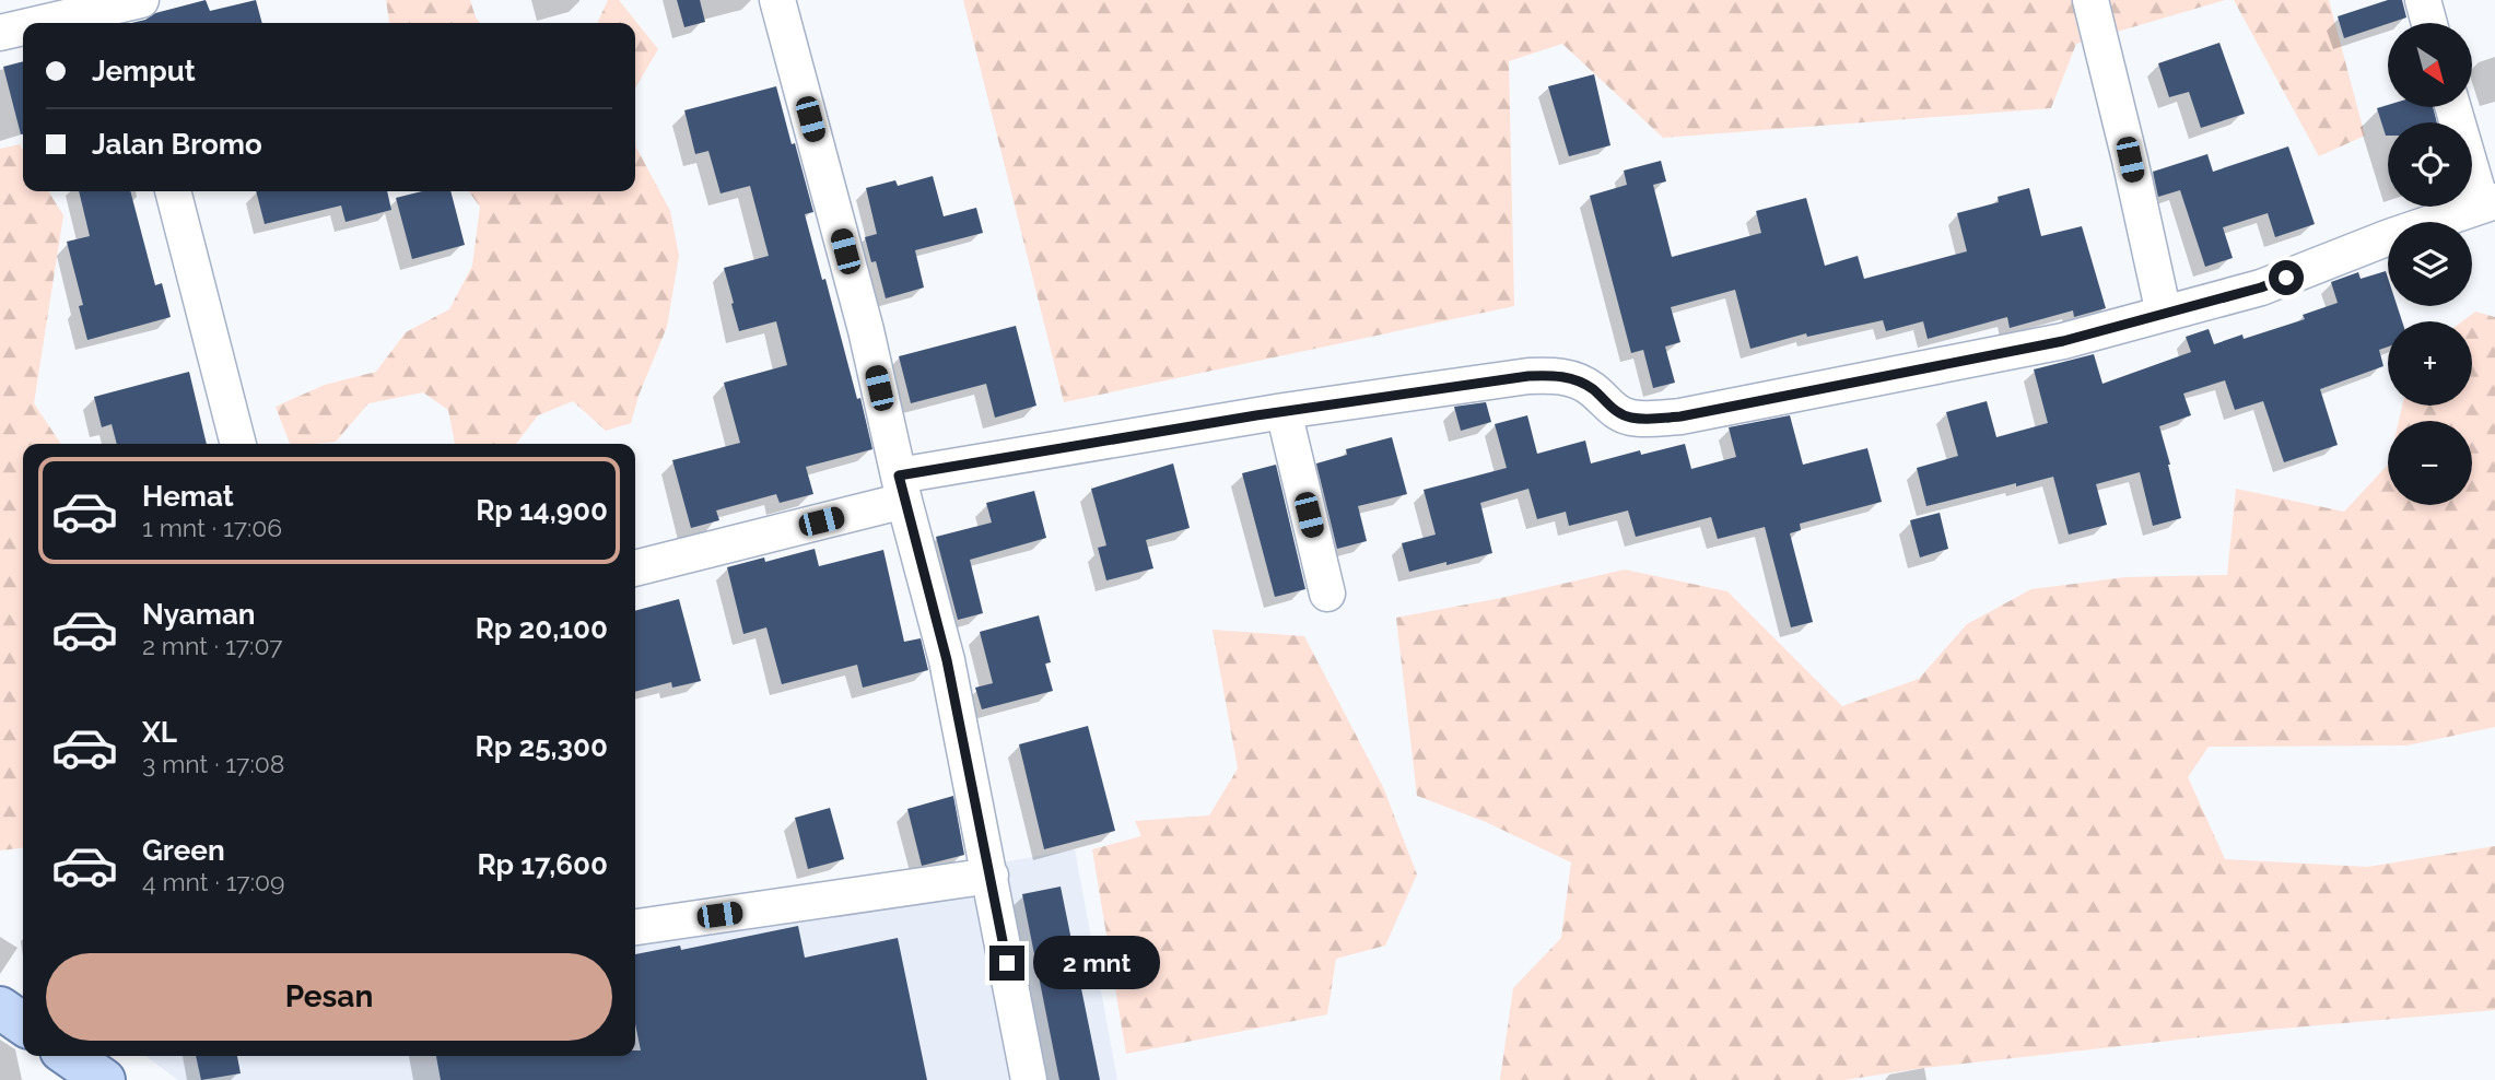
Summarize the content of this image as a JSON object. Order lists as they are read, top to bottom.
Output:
{
  "north": "bottom right",
  "page": {
    "map_buttons": ["+", "−"],
    "banner": ["Jemput", "Jalan Bromo"],
    "list": [
      {
        "name": "Hemat",
        "note": "1 mnt · 17:06",
        "value": "Rp 14,900"
      },
      {
        "name": "Nyaman",
        "note": "2 mnt · 17:07",
        "value": "Rp 20,100"
      },
      {
        "name": "XL",
        "note": "3 mnt · 17:08",
        "value": "Rp 25,300"
      },
      {
        "name": "Green",
        "note": "4 mnt · 17:09",
        "value": "Rp 17,600"
      }
    ],
    "bubble": "2 mnt",
    "buttons": "Pesan"
  }
}
